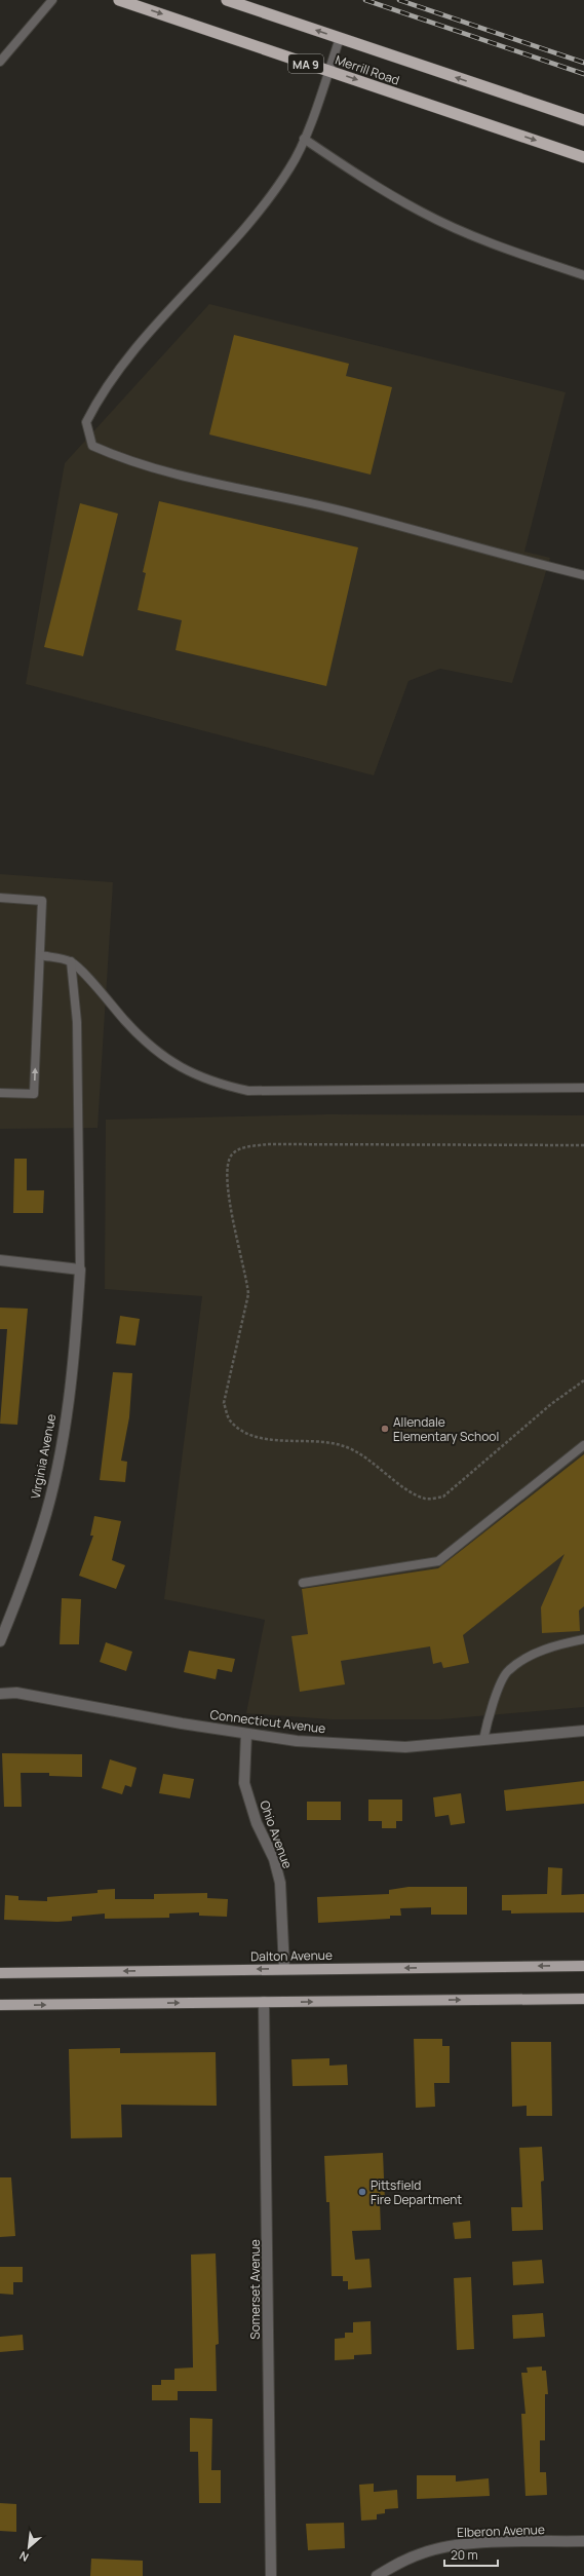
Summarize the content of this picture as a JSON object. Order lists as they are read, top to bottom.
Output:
{
  "streets": {
    "highway": ["MA 9", "Merrill Road"],
    "main road": ["Dalton Avenue"],
    "street": [
      "Virginia Avenue",
      "Connecticut Avenue",
      "Ohio Avenue",
      "Somerset Avenue",
      "Elberon Avenue"
    ]
  },
  "crossings": [
    ["Connecticut Avenue", "Ohio Avenue"],
    ["Ohio Avenue", "Dalton Avenue"]
  ],
  "places": ["Allendale Elementary School", "Pittsfield Fire Department"],
  "scale_bar": "20 m",
  "north": "bottom left"
}
